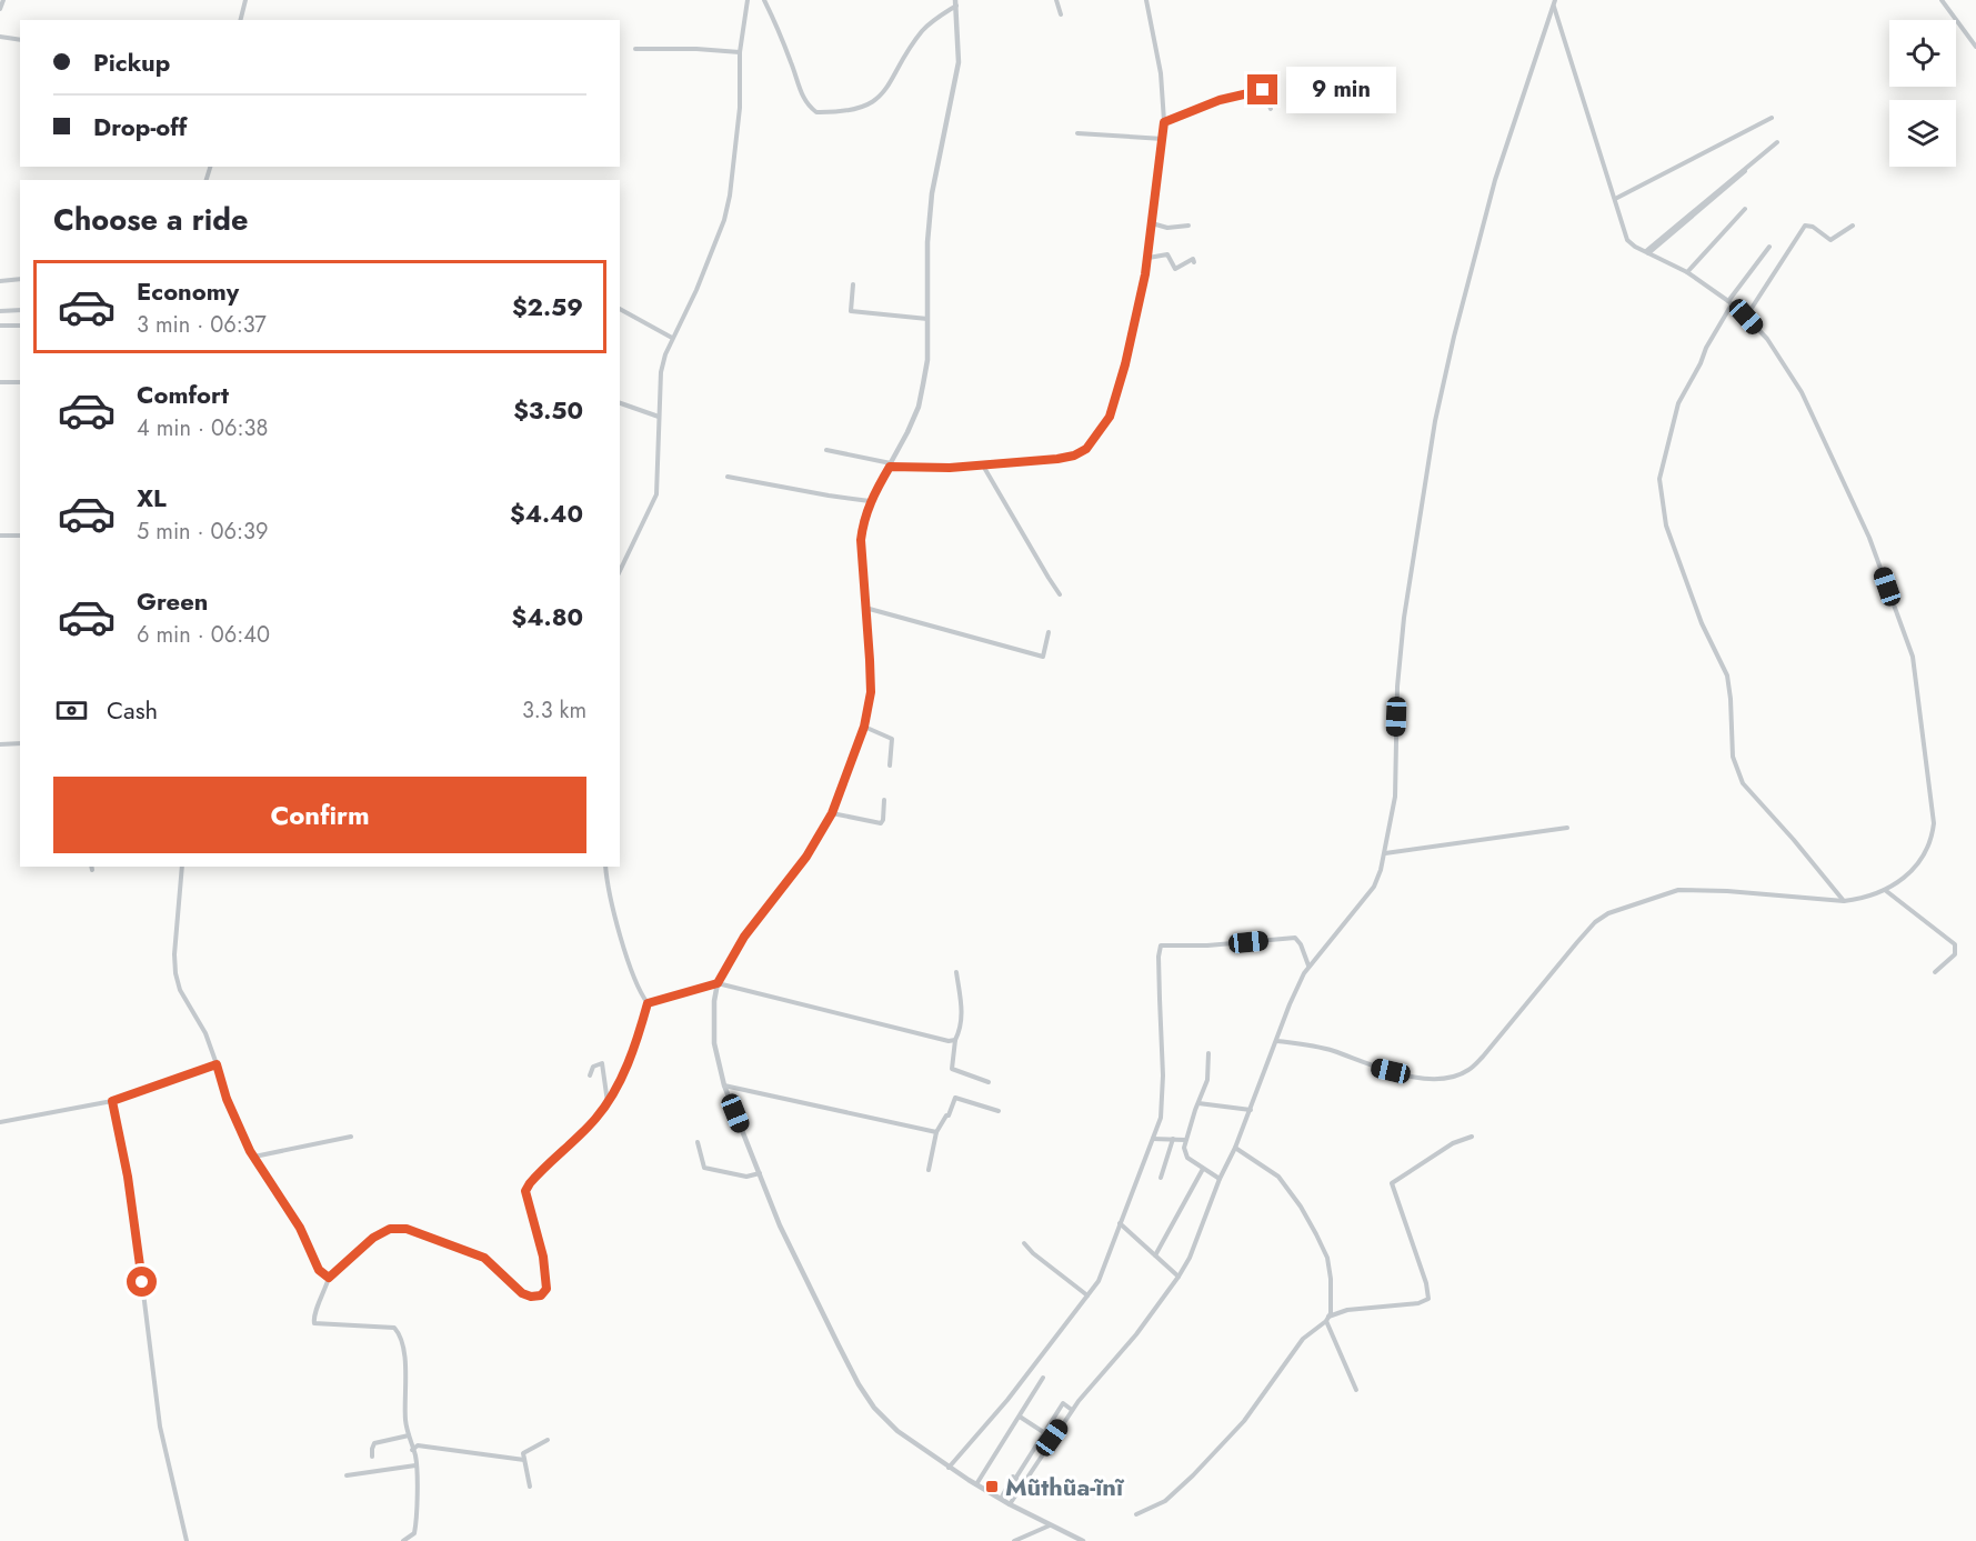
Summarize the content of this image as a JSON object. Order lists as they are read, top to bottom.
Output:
{
  "places": {
    "transit": ["Mũthũa-ĩnĩ"]
  },
  "page": {
    "banner": ["Pickup", "Drop-off"],
    "bubble": "9 min",
    "heading": "Choose a ride",
    "list": [
      {
        "name": "Economy",
        "note": "3 min · 06:37",
        "value": "$2.59"
      },
      {
        "name": "Comfort",
        "note": "4 min · 06:38",
        "value": "$3.50"
      },
      {
        "name": "XL",
        "note": "5 min · 06:39",
        "value": "$4.40"
      },
      {
        "name": "Green",
        "note": "6 min · 06:40",
        "value": "$4.80"
      }
    ],
    "pay": ["Cash", "3.3 km"],
    "buttons": "Confirm"
  }
}
